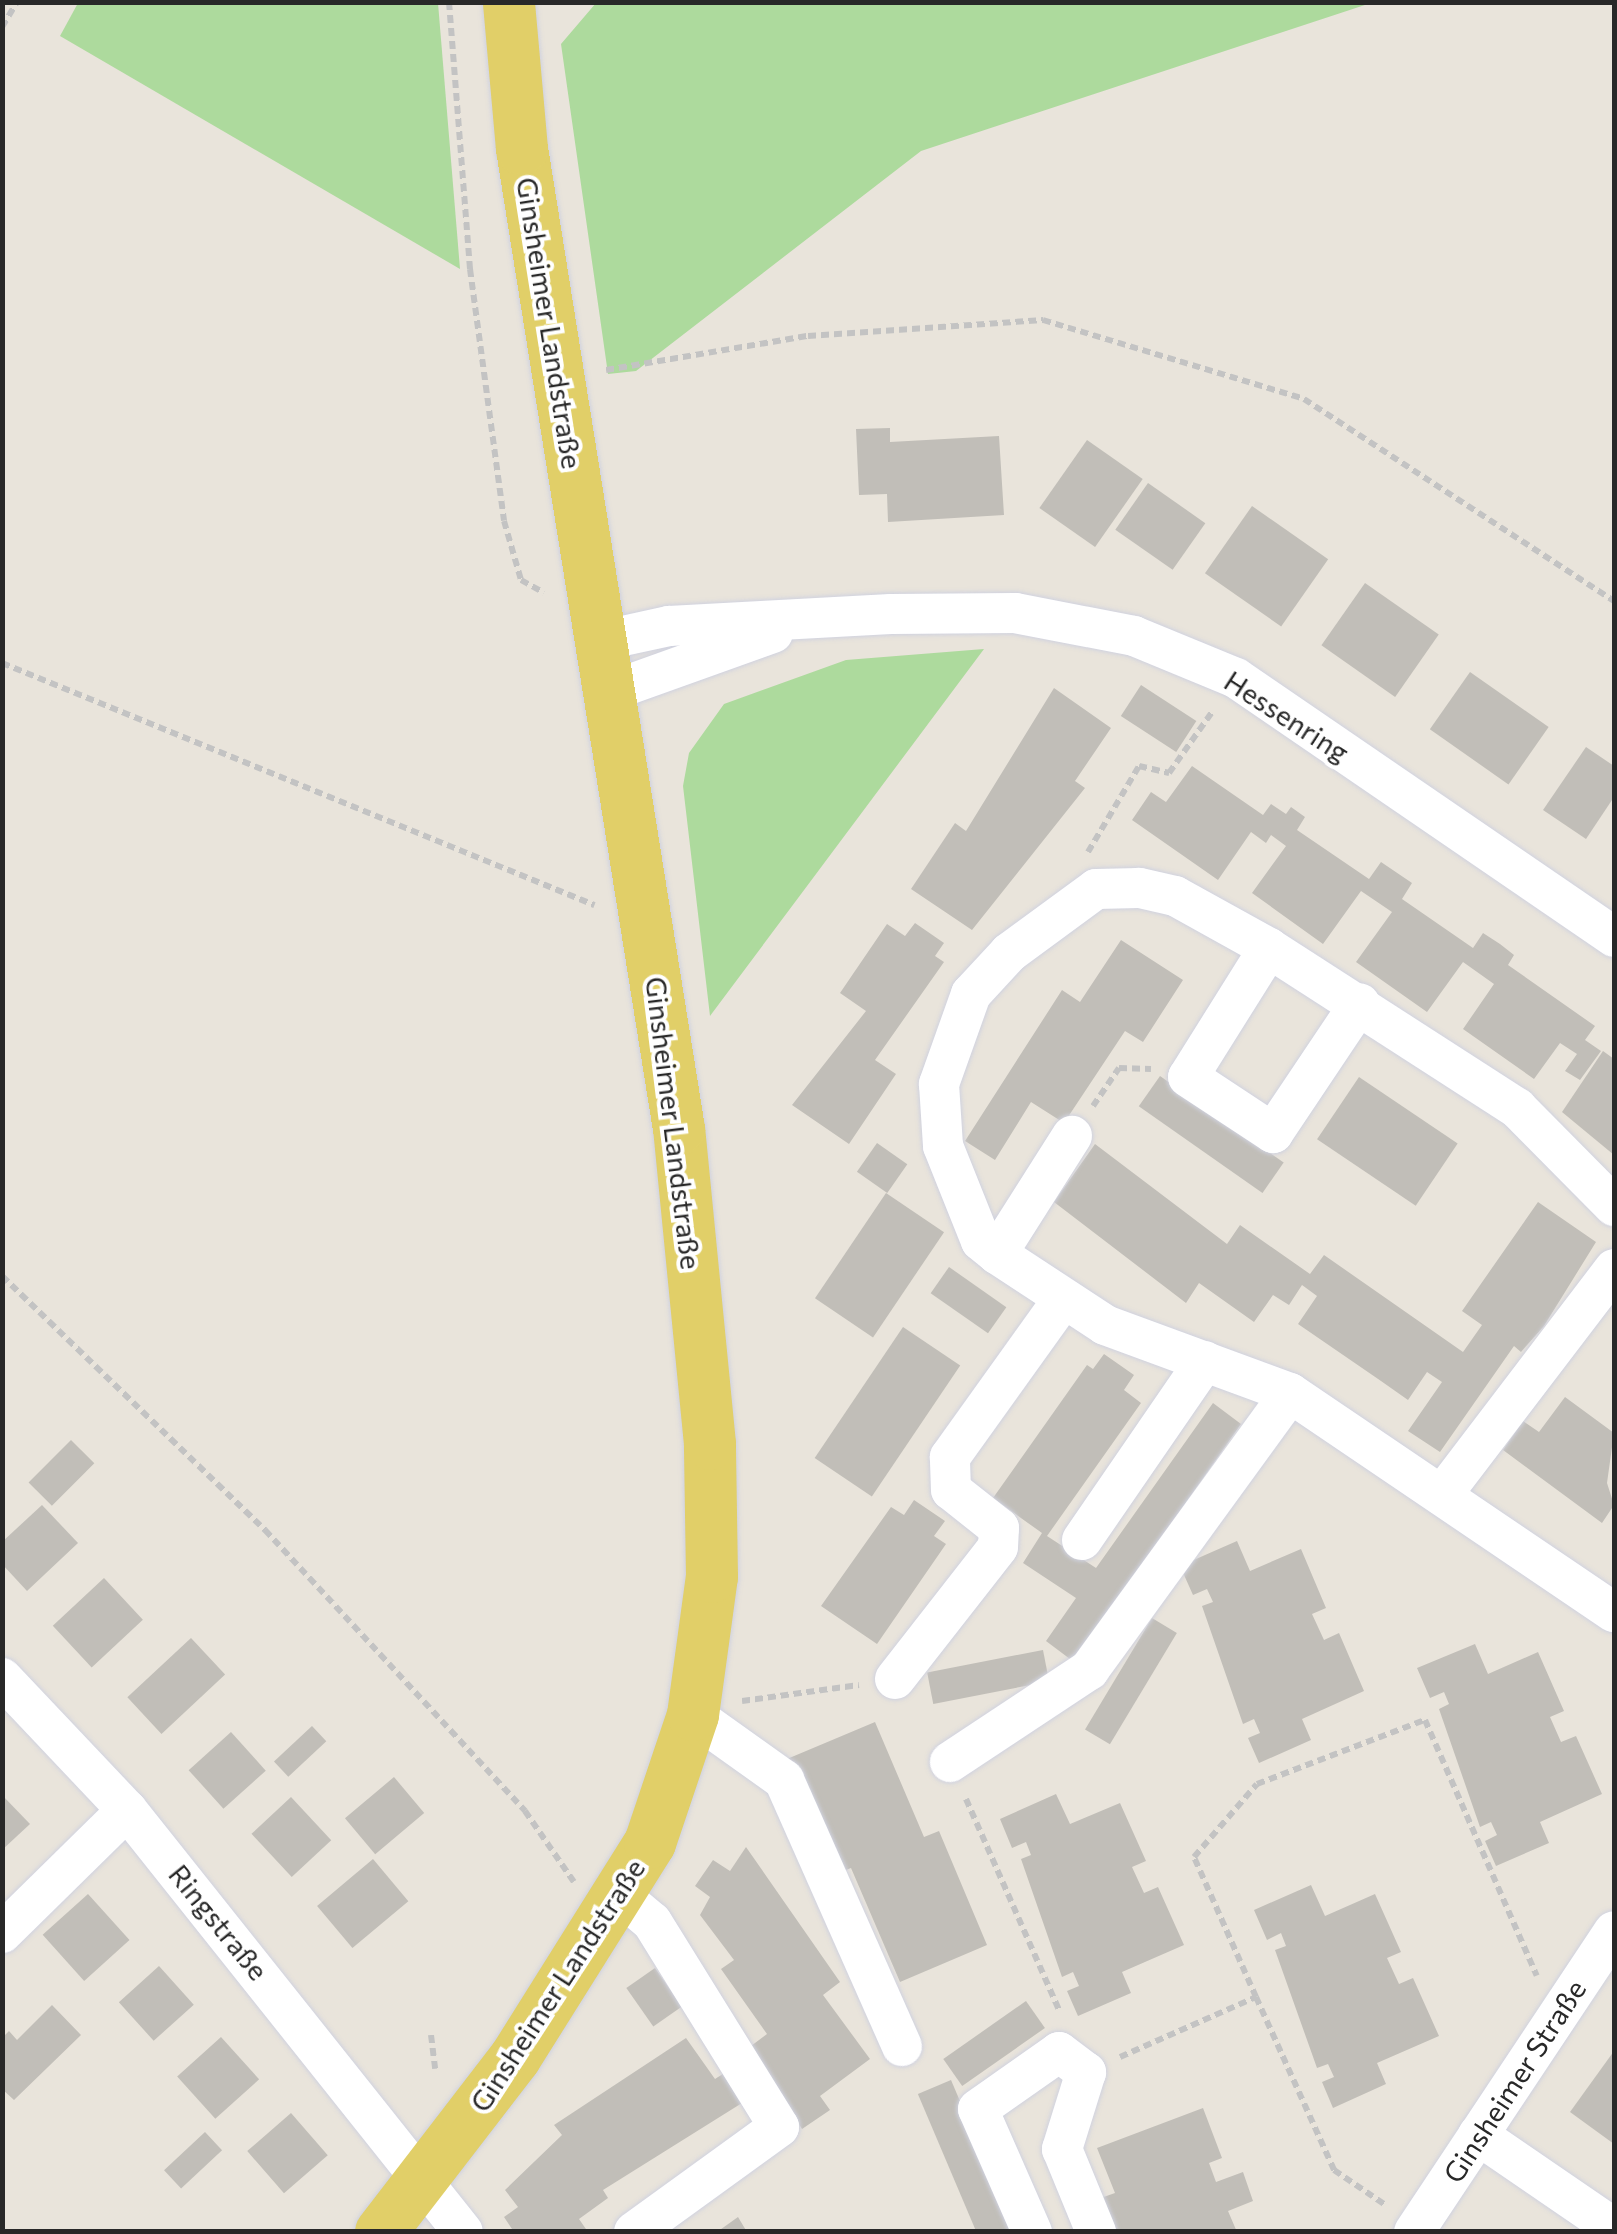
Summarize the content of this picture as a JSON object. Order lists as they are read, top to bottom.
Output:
{
  "streets": {
    "main road": ["Ginsheimer Landstraße"],
    "street": ["Hessenring", "Ringstraße", "Ginsheimer Straße"]
  },
  "crossings": [
    ["Ginsheimer Landstraße", "Hessenring"],
    ["Ginsheimer Landstraße", "Ringstraße"]
  ]
}
